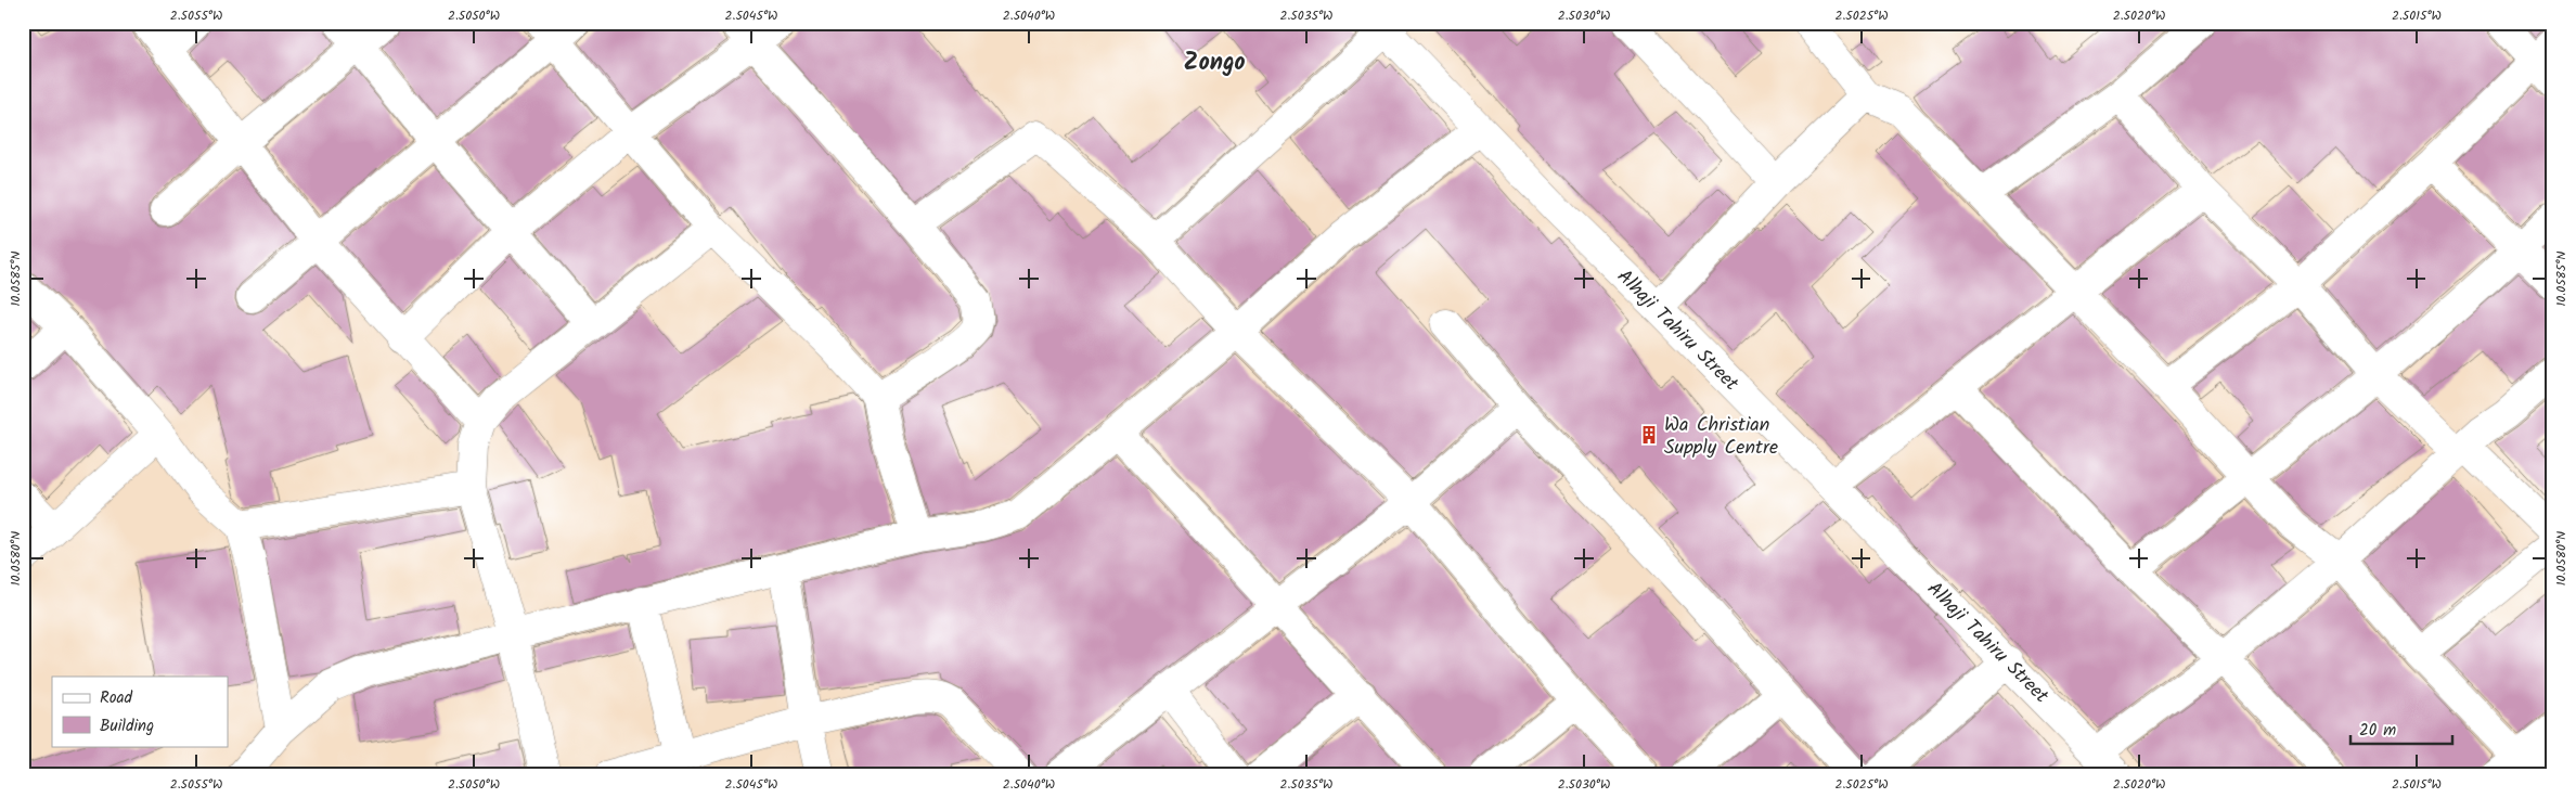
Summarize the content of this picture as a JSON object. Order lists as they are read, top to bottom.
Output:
{
  "streets": {
    "street": ["Alhaji Tahiru Street"]
  },
  "districts": ["Zongo"],
  "places": {
    "building": ["Wa Christian Supply Centre"]
  },
  "legend": ["Road", "Building"],
  "scale_bar": "20 m",
  "coordinates": [
    "2.5055°W",
    "2.5050°W",
    "2.5045°W",
    "2.5040°W",
    "2.5035°W",
    "2.5030°W",
    "2.5025°W",
    "2.5020°W",
    "2.5015°W",
    "10.0585°N",
    "10.0580°N"
  ]
}
